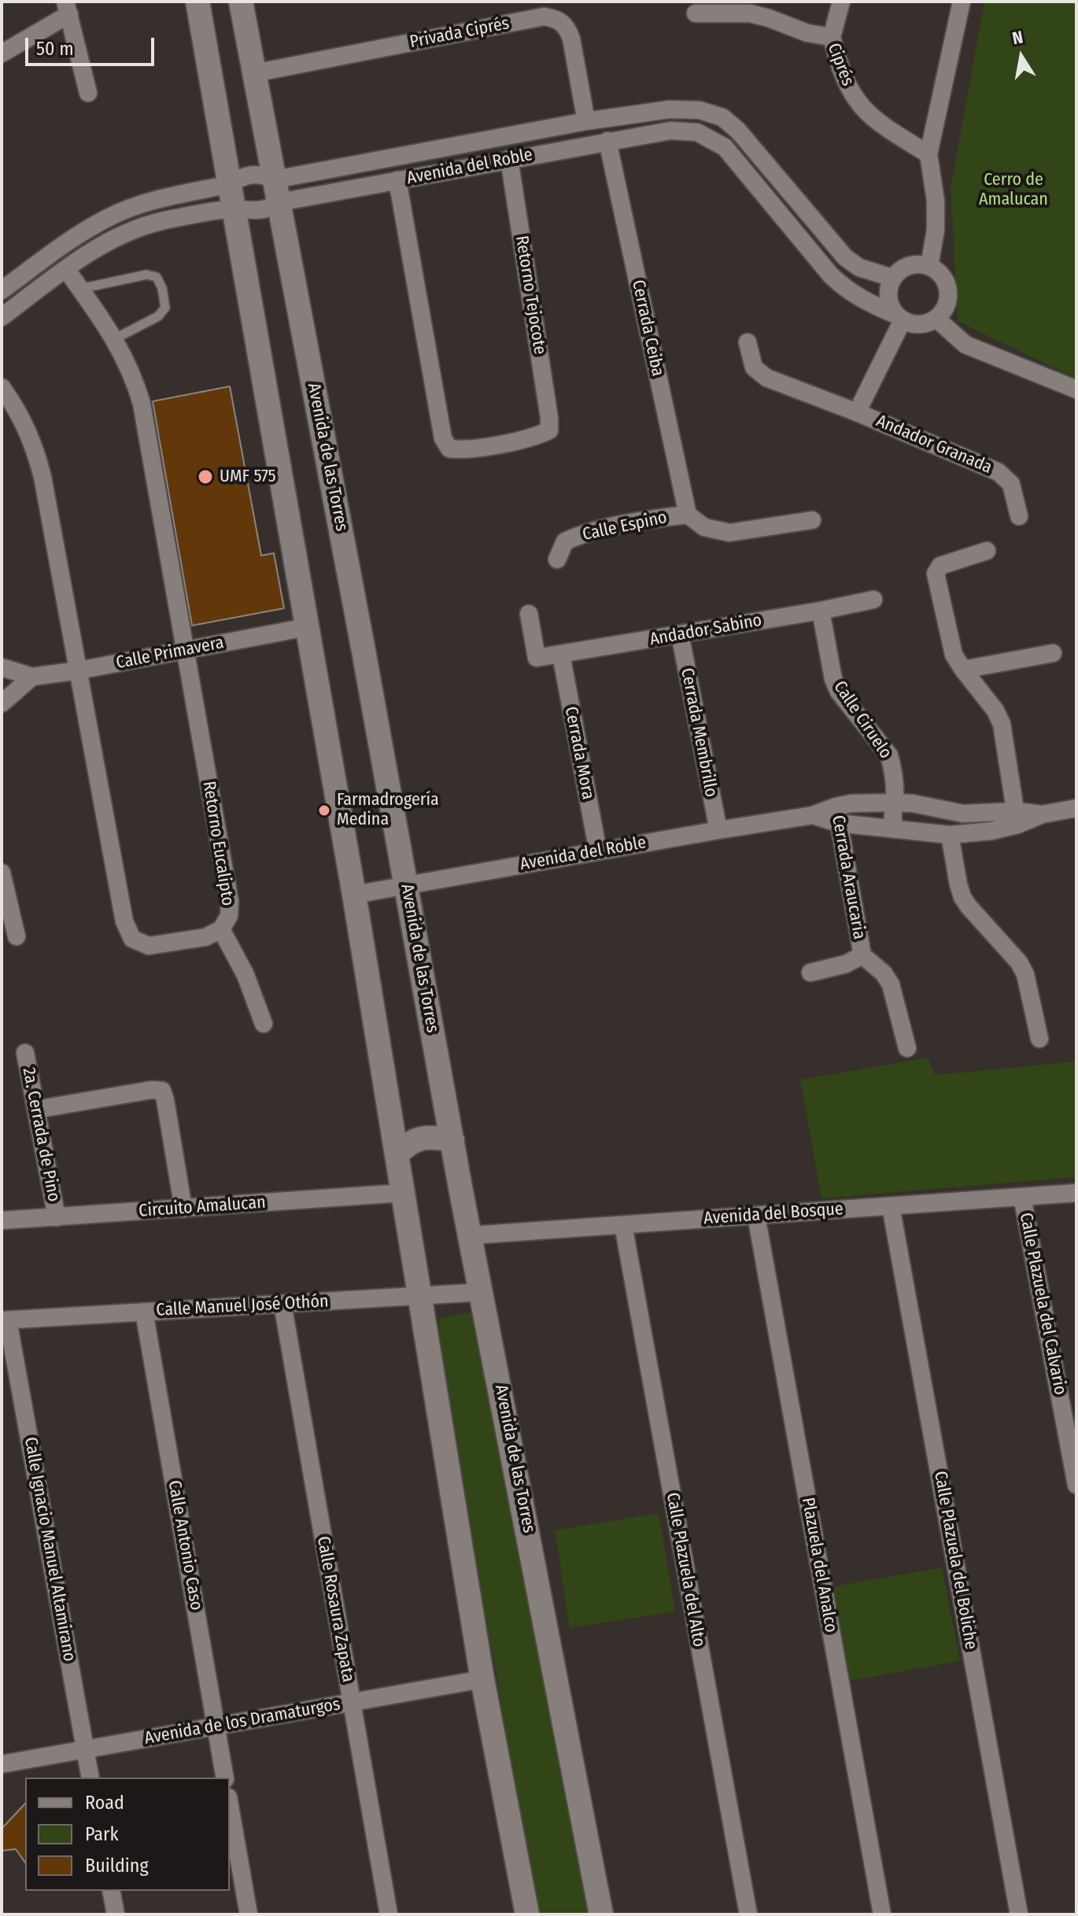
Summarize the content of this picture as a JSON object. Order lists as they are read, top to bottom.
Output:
{
  "streets": {
    "street": [
      "Privada Ciprés",
      "Ciprés",
      "Avenida del Roble",
      "Retorno Tejocote",
      "Cerrada Ceiba",
      "Andador Granada",
      "Avenida de las Torres",
      "Calle Espino",
      "Andador Sabino",
      "Calle Primavera",
      "Calle Ciruelo",
      "Cerrada Membrillo",
      "Cerrada Mora",
      "Retorno Eucalipto",
      "Cerrada Araucaria",
      "2a. Cerrada de Pino",
      "Circuito Amalucan",
      "Avenida del Bosque",
      "Calle Plazuela del Calvario",
      "Calle Manuel José Othón",
      "Calle Antonio Caso",
      "Calle Ignacio Manuel Altamirano",
      "Calle Plazuela del Boliche",
      "Plazuela del Analco",
      "Calle Plazuela del Alto",
      "Calle Rosaura Zapata",
      "Avenida de los Dramaturgos"
    ]
  },
  "crossings": [
    ["Privada Ciprés", "Avenida del Roble"],
    ["Privada Ciprés", "Avenida de las Torres"],
    ["Avenida del Roble", "Retorno Tejocote"],
    ["Avenida del Roble", "Cerrada Ceiba"],
    ["Avenida del Roble", "Avenida de las Torres"],
    ["Avenida del Roble", "Calle Ciruelo"],
    ["Avenida del Roble", "Cerrada Membrillo"],
    ["Avenida del Roble", "Cerrada Mora"],
    ["Avenida del Roble", "Retorno Eucalipto"],
    ["Avenida del Roble", "Cerrada Araucaria"],
    ["Cerrada Ceiba", "Calle Espino"],
    ["Avenida de las Torres", "Avenida del Bosque"],
    ["Avenida de las Torres", "Calle Manuel José Othón"],
    ["Andador Sabino", "Calle Ciruelo"],
    ["Andador Sabino", "Cerrada Membrillo"],
    ["Andador Sabino", "Cerrada Mora"],
    ["Calle Primavera", "Retorno Eucalipto"],
    ["2a. Cerrada de Pino", "Circuito Amalucan"],
    ["Avenida del Bosque", "Calle Plazuela del Calvario"],
    ["Avenida del Bosque", "Calle Plazuela del Boliche"],
    ["Avenida del Bosque", "Plazuela del Analco"],
    ["Avenida del Bosque", "Calle Plazuela del Alto"],
    ["Calle Manuel José Othón", "Calle Antonio Caso"],
    ["Calle Manuel José Othón", "Calle Ignacio Manuel Altamirano"],
    ["Calle Manuel José Othón", "Calle Rosaura Zapata"],
    ["Calle Antonio Caso", "Avenida de los Dramaturgos"],
    ["Calle Ignacio Manuel Altamirano", "Avenida de los Dramaturgos"],
    ["Calle Rosaura Zapata", "Avenida de los Dramaturgos"]
  ],
  "parks": ["Cerro de Amalucan"],
  "places": ["UMF 575", "Farmadrogería Medina"],
  "legend": ["Road", "Park", "Building"],
  "scale_bar": "50 m",
  "north": "top"
}
